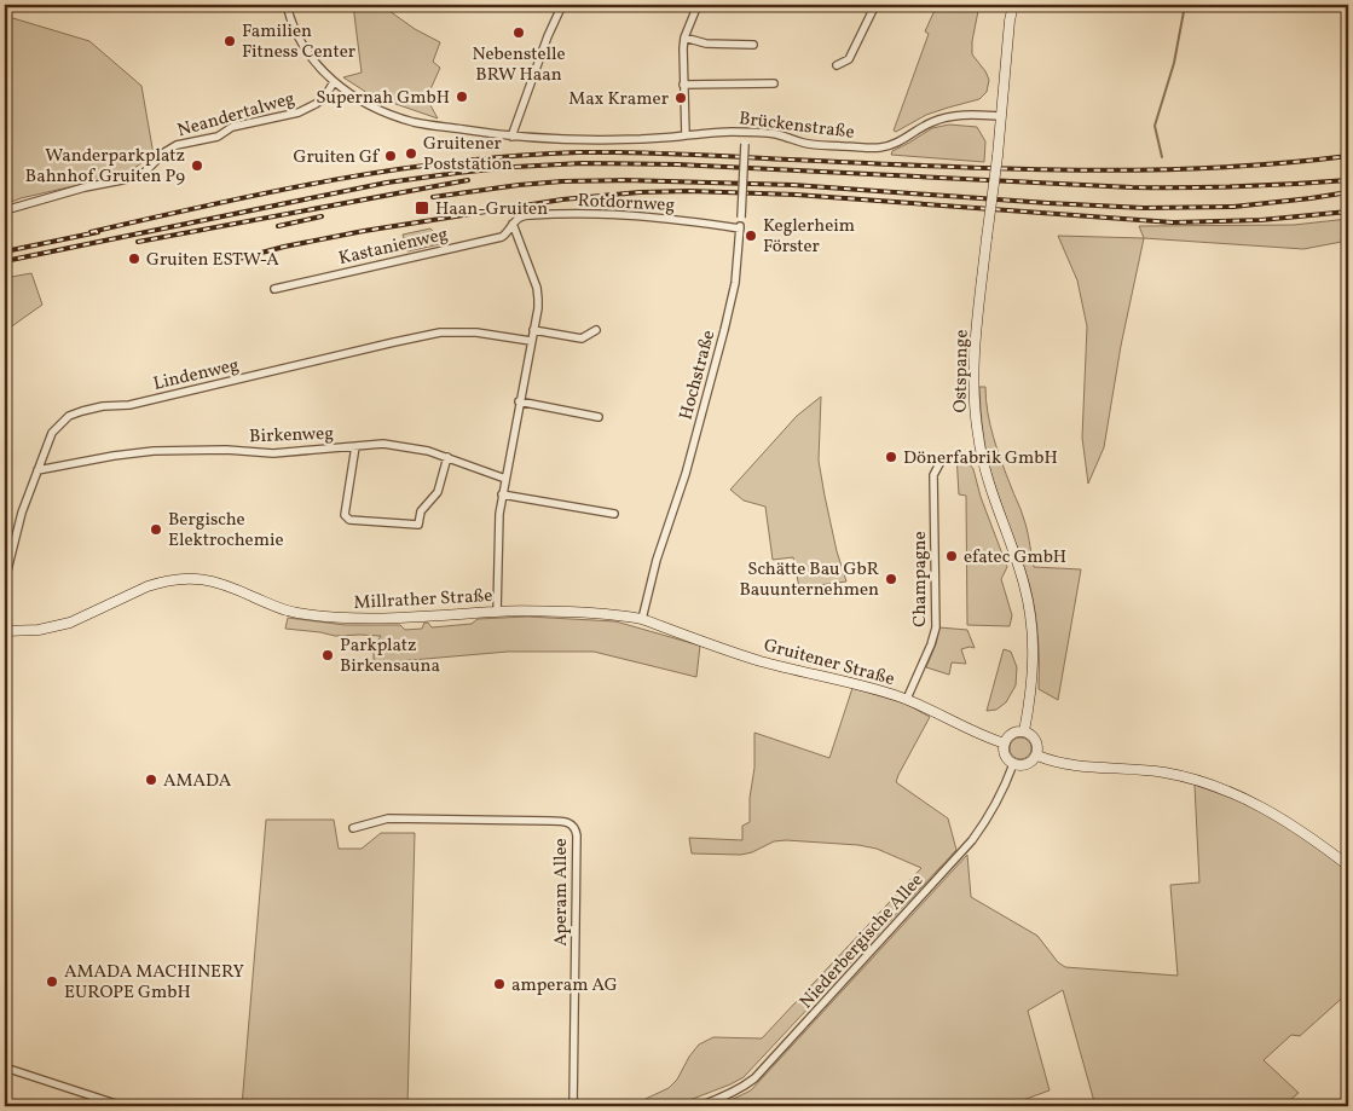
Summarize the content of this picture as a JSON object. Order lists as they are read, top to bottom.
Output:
{
  "streets": {
    "main road": ["Ostspange", "Millrather Straße", "Gruitener Straße"],
    "street": [
      "Neandertalweg",
      "Brückenstraße",
      "Rotdornweg",
      "Kastanienweg",
      "Lindenweg",
      "Hochstraße",
      "Birkenweg",
      "Champagne",
      "Aperam Allee",
      "Niederbergische Allee"
    ]
  },
  "crossings": [
    ["Neandertalweg", "Brückenstraße"],
    ["Brückenstraße", "Ostspange"],
    ["Brückenstraße", "Hochstraße"],
    ["Rotdornweg", "Kastanienweg"],
    ["Rotdornweg", "Hochstraße"],
    ["Ostspange", "Gruitener Straße"],
    ["Ostspange", "Niederbergische Allee"],
    ["Lindenweg", "Birkenweg"],
    ["Hochstraße", "Millrather Straße"],
    ["Hochstraße", "Gruitener Straße"],
    ["Champagne", "Gruitener Straße"],
    ["Millrather Straße", "Gruitener Straße"],
    ["Gruitener Straße", "Niederbergische Allee"]
  ],
  "places": {
    "other": [
      "Nebenstelle BRW Haan",
      "Familien Fitness Center",
      "Supernah GmbH",
      "Max Kramer",
      "Gruitener Poststation",
      "Gruiten Gf",
      "Wanderparkplatz Bahnhof Gruiten P9",
      "Keglerheim Förster",
      "Gruiten ESTW-A",
      "Dönerfabrik GmbH",
      "Bergische Elektrochemie",
      "efatec GmbH",
      "Schätte Bau GbR Bauunternehmen",
      "Parkplatz Birkensauna",
      "AMADA",
      "AMADA MACHINERY EUROPE GmbH",
      "amperam AG"
    ],
    "transit": ["Haan-Gruiten"]
  }
}
